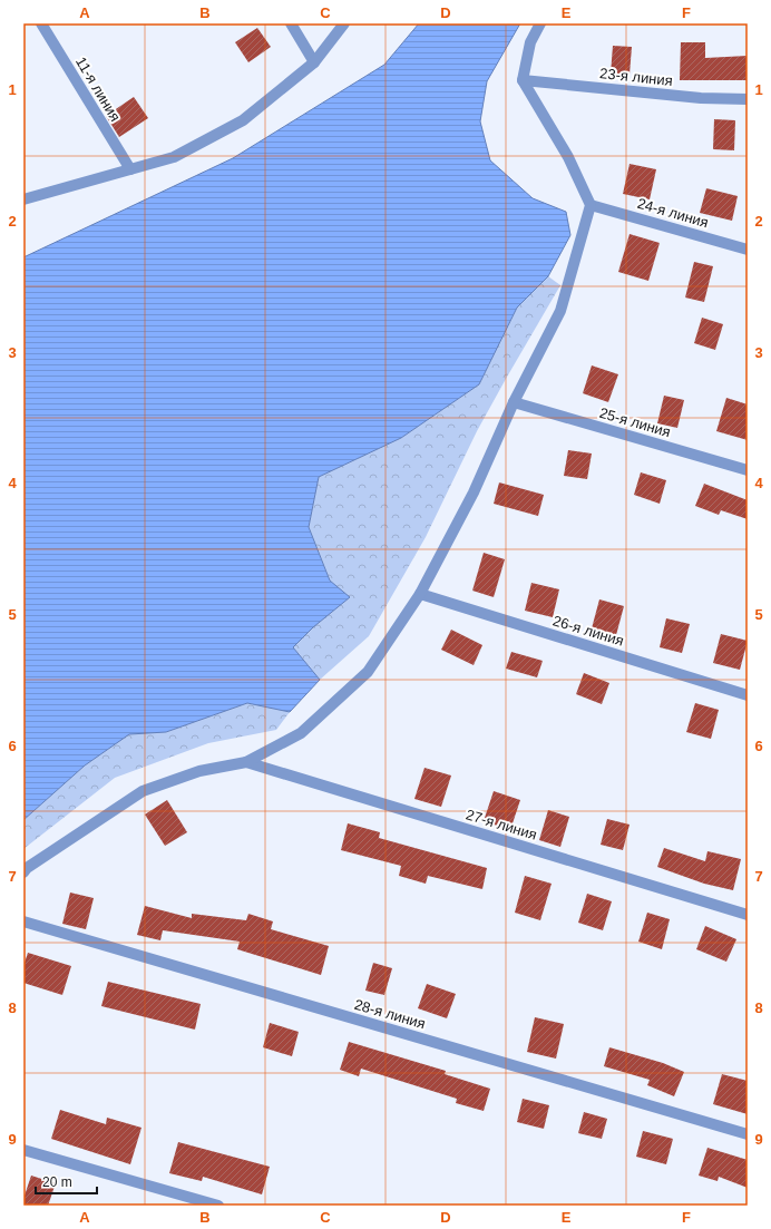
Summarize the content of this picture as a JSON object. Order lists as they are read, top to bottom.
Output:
{
  "streets": {
    "street": [
      "23-я линия",
      "11-я линия",
      "24-я линия",
      "25-я линия",
      "26-я линия",
      "27-я линия",
      "28-я линия"
    ]
  },
  "scale_bar": "20 m",
  "grid": {
    "columns": [
      "A",
      "B",
      "C",
      "D",
      "E",
      "F"
    ],
    "rows": [
      "1",
      "2",
      "3",
      "4",
      "5",
      "6",
      "7",
      "8",
      "9"
    ]
  }
}
